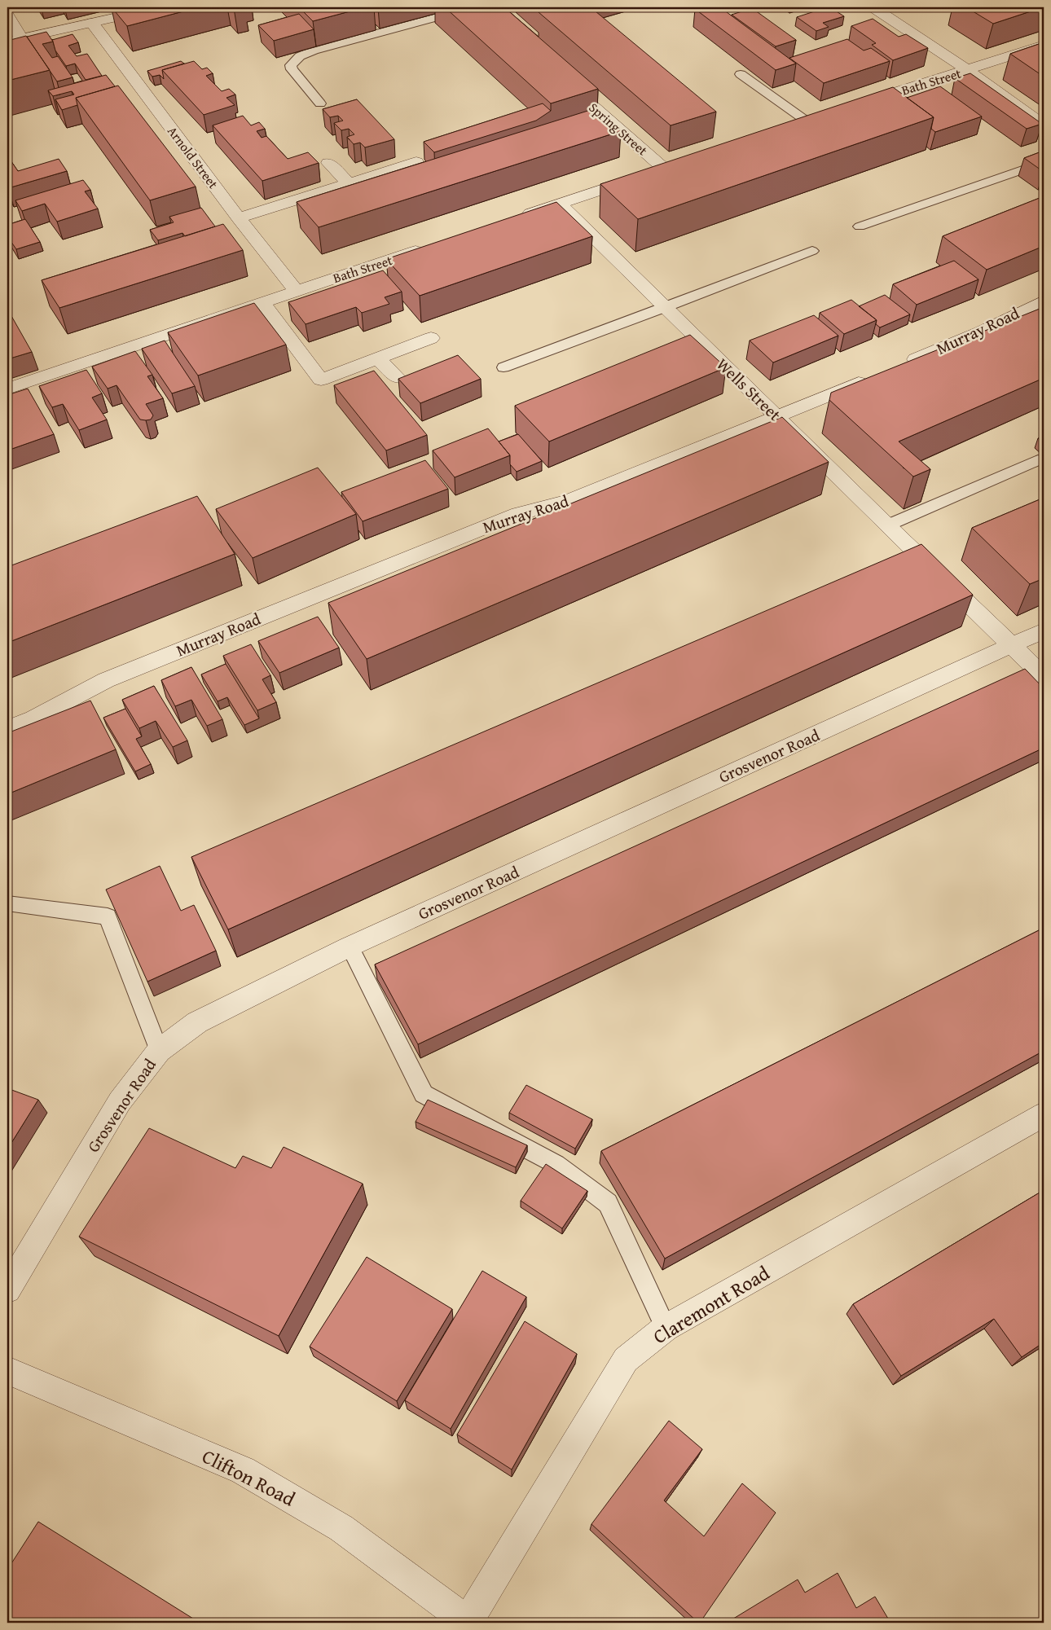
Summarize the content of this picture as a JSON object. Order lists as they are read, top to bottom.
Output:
{
  "streets": {
    "street": [
      "Bath Street",
      "Spring Street",
      "Arnold Street",
      "Murray Road",
      "Wells Street",
      "Grosvenor Road",
      "Claremont Road",
      "Clifton Road"
    ]
  },
  "crossings": [
    ["Bath Street", "Arnold Street"],
    ["Spring Street", "Wells Street"],
    ["Murray Road", "Wells Street"],
    ["Wells Street", "Grosvenor Road"],
    ["Claremont Road", "Clifton Road"]
  ]
}
